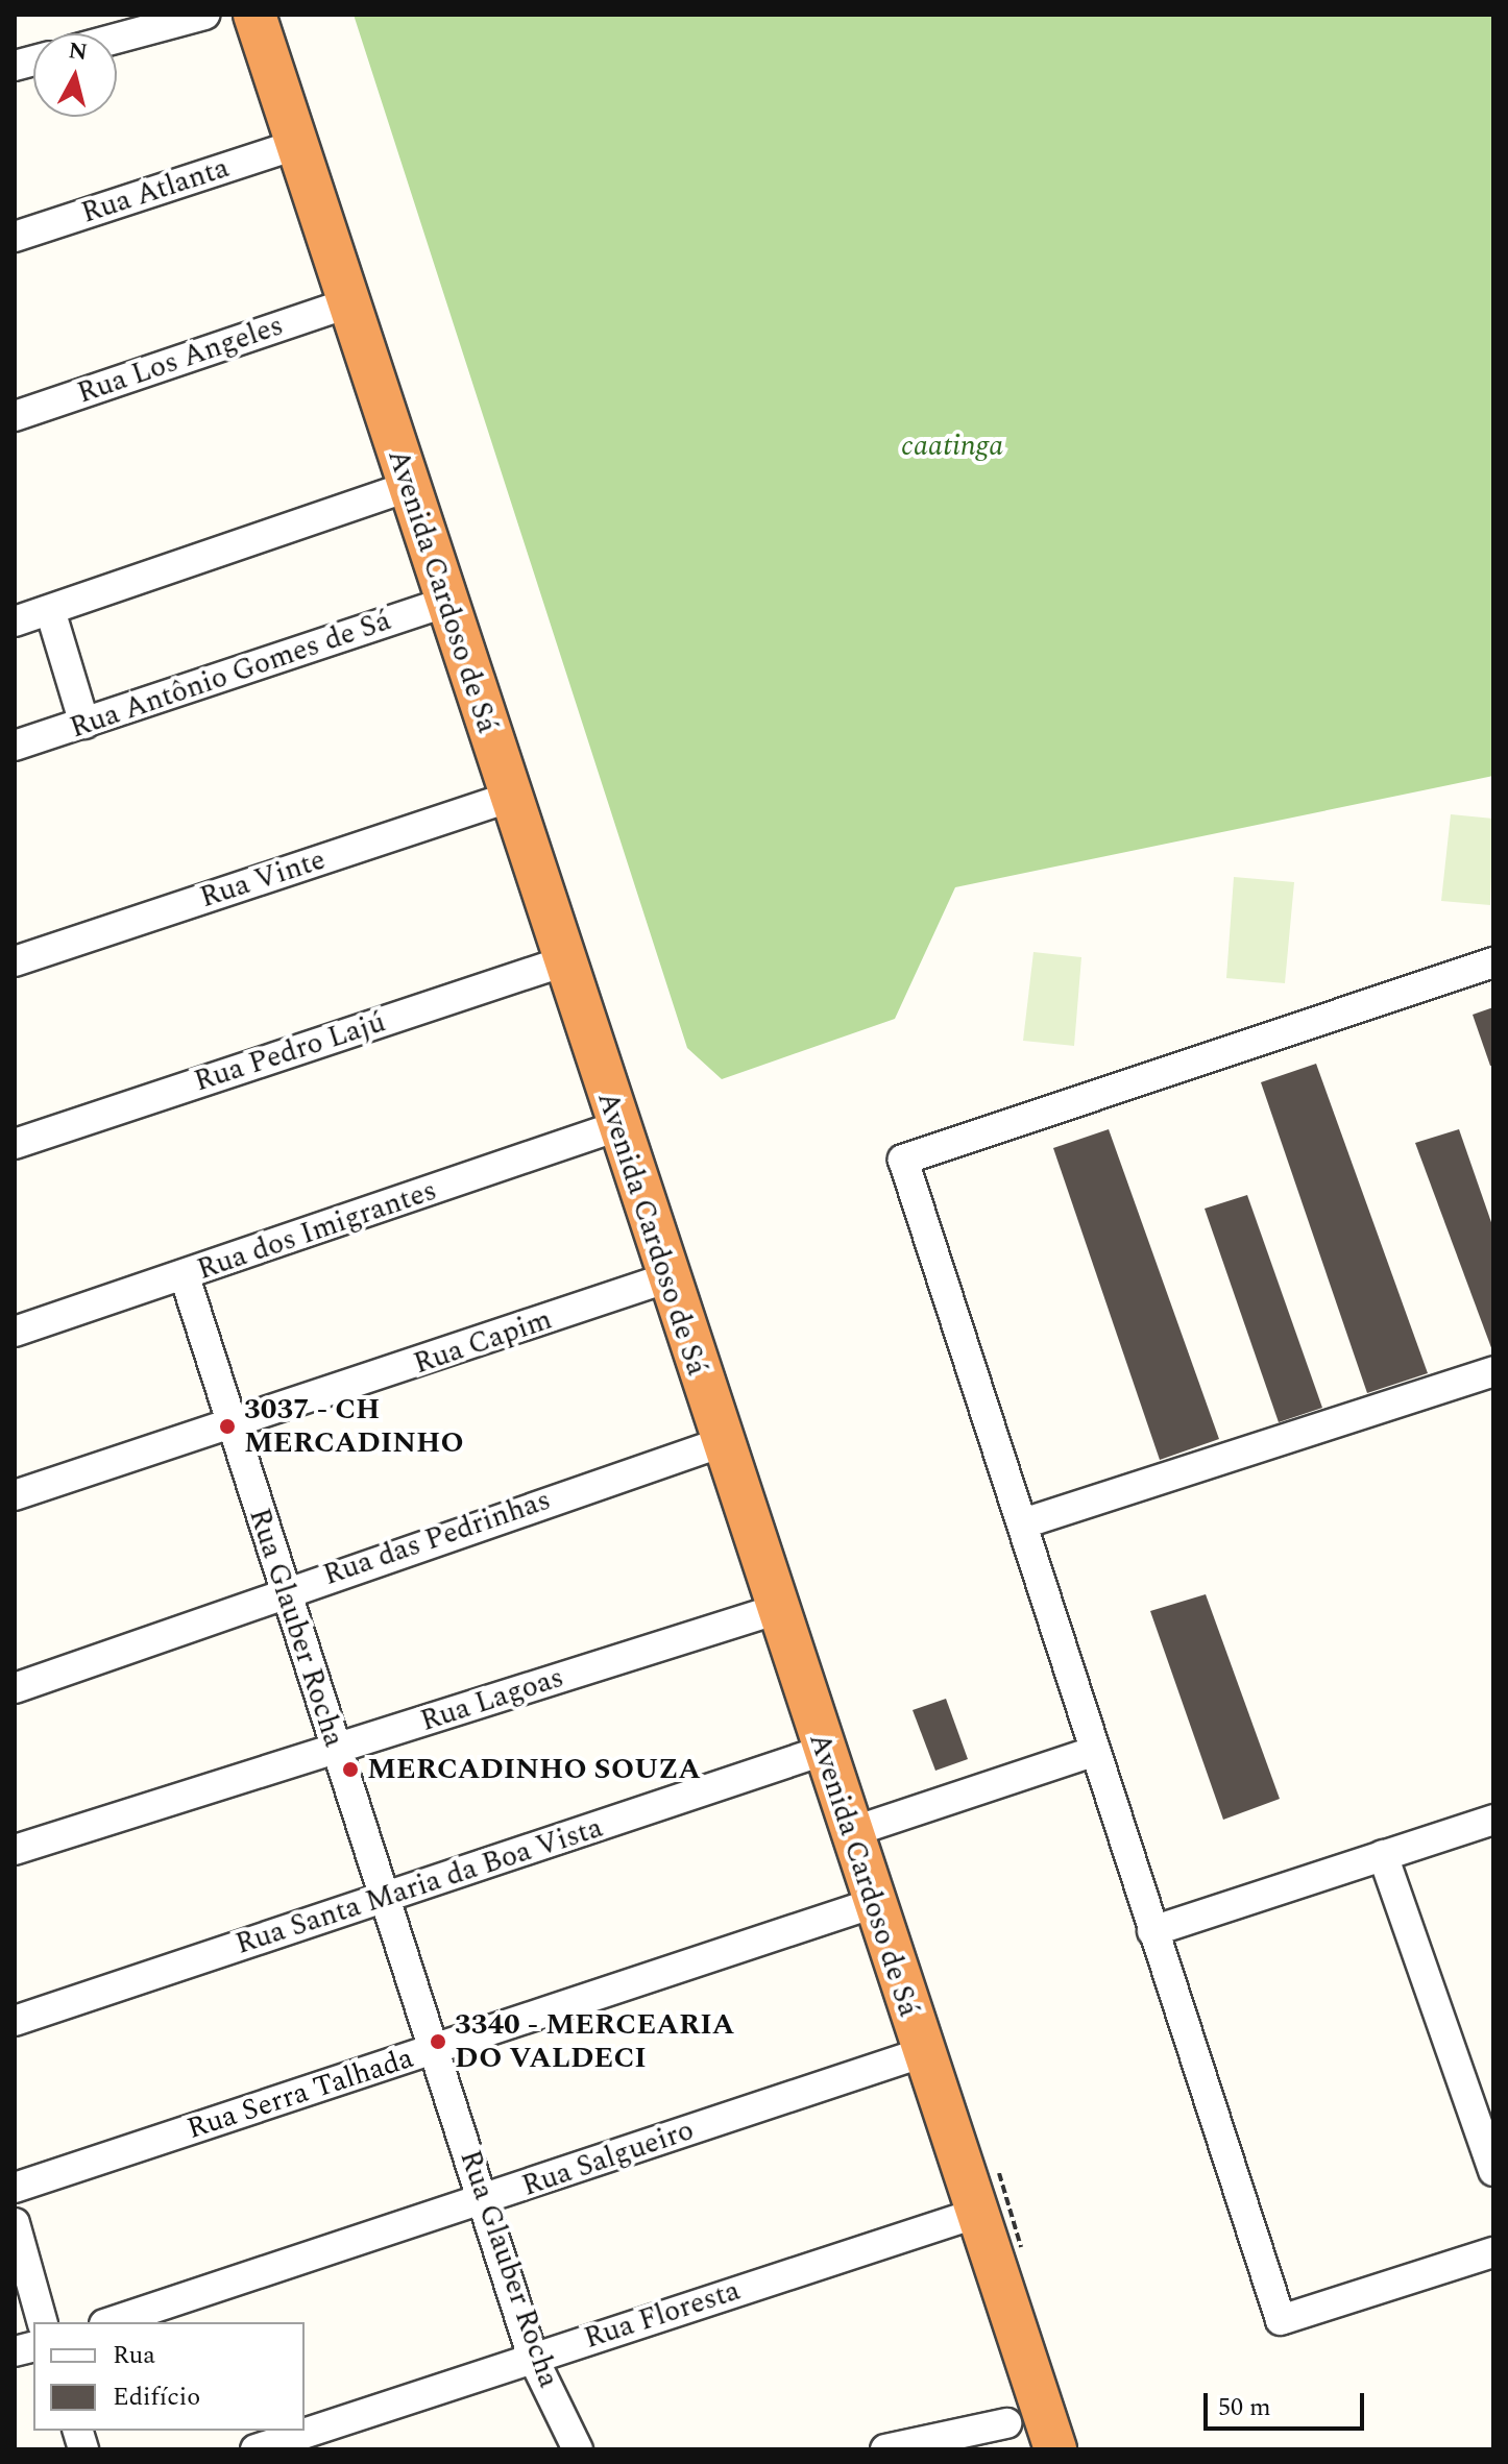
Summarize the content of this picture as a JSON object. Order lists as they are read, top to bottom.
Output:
{
  "streets": {
    "highway": ["Avenida Cardoso de Sá"],
    "street": [
      "Rua Atlanta",
      "Rua Los Angeles",
      "Rua Antônio Gomes de Sá",
      "Rua Vinte",
      "Rua Pedro Lajú",
      "Rua dos Imigrantes",
      "Rua Capim",
      "Rua das Pedrinhas",
      "Rua Glauber Rocha",
      "Rua Lagoas",
      "Rua Santa Maria da Boa Vista",
      "Rua Serra Talhada",
      "Rua Salgueiro",
      "Rua Floresta"
    ]
  },
  "crossings": [
    ["Rua Atlanta", "Avenida Cardoso de Sá"],
    ["Rua Los Angeles", "Avenida Cardoso de Sá"],
    ["Avenida Cardoso de Sá", "Rua Antônio Gomes de Sá"],
    ["Avenida Cardoso de Sá", "Rua Vinte"],
    ["Avenida Cardoso de Sá", "Rua Pedro Lajú"],
    ["Avenida Cardoso de Sá", "Rua dos Imigrantes"],
    ["Avenida Cardoso de Sá", "Rua Capim"],
    ["Avenida Cardoso de Sá", "Rua das Pedrinhas"],
    ["Avenida Cardoso de Sá", "Rua Lagoas"],
    ["Avenida Cardoso de Sá", "Rua Santa Maria da Boa Vista"],
    ["Avenida Cardoso de Sá", "Rua Serra Talhada"],
    ["Avenida Cardoso de Sá", "Rua Salgueiro"],
    ["Avenida Cardoso de Sá", "Rua Floresta"],
    ["Rua dos Imigrantes", "Rua Glauber Rocha"],
    ["Rua Capim", "Rua Glauber Rocha"],
    ["Rua das Pedrinhas", "Rua Glauber Rocha"],
    ["Rua Glauber Rocha", "Rua Lagoas"],
    ["Rua Glauber Rocha", "Rua Santa Maria da Boa Vista"],
    ["Rua Glauber Rocha", "Rua Serra Talhada"],
    ["Rua Glauber Rocha", "Rua Salgueiro"],
    ["Rua Glauber Rocha", "Rua Floresta"]
  ],
  "parks": ["caatinga"],
  "places": ["3037 - CH MERCADINHO", "MERCADINHO SOUZA", "3340 - MERCEARIA DO VALDECI"],
  "legend": ["Rua", "Edifício"],
  "scale_bar": "50 m",
  "north": "top"
}
